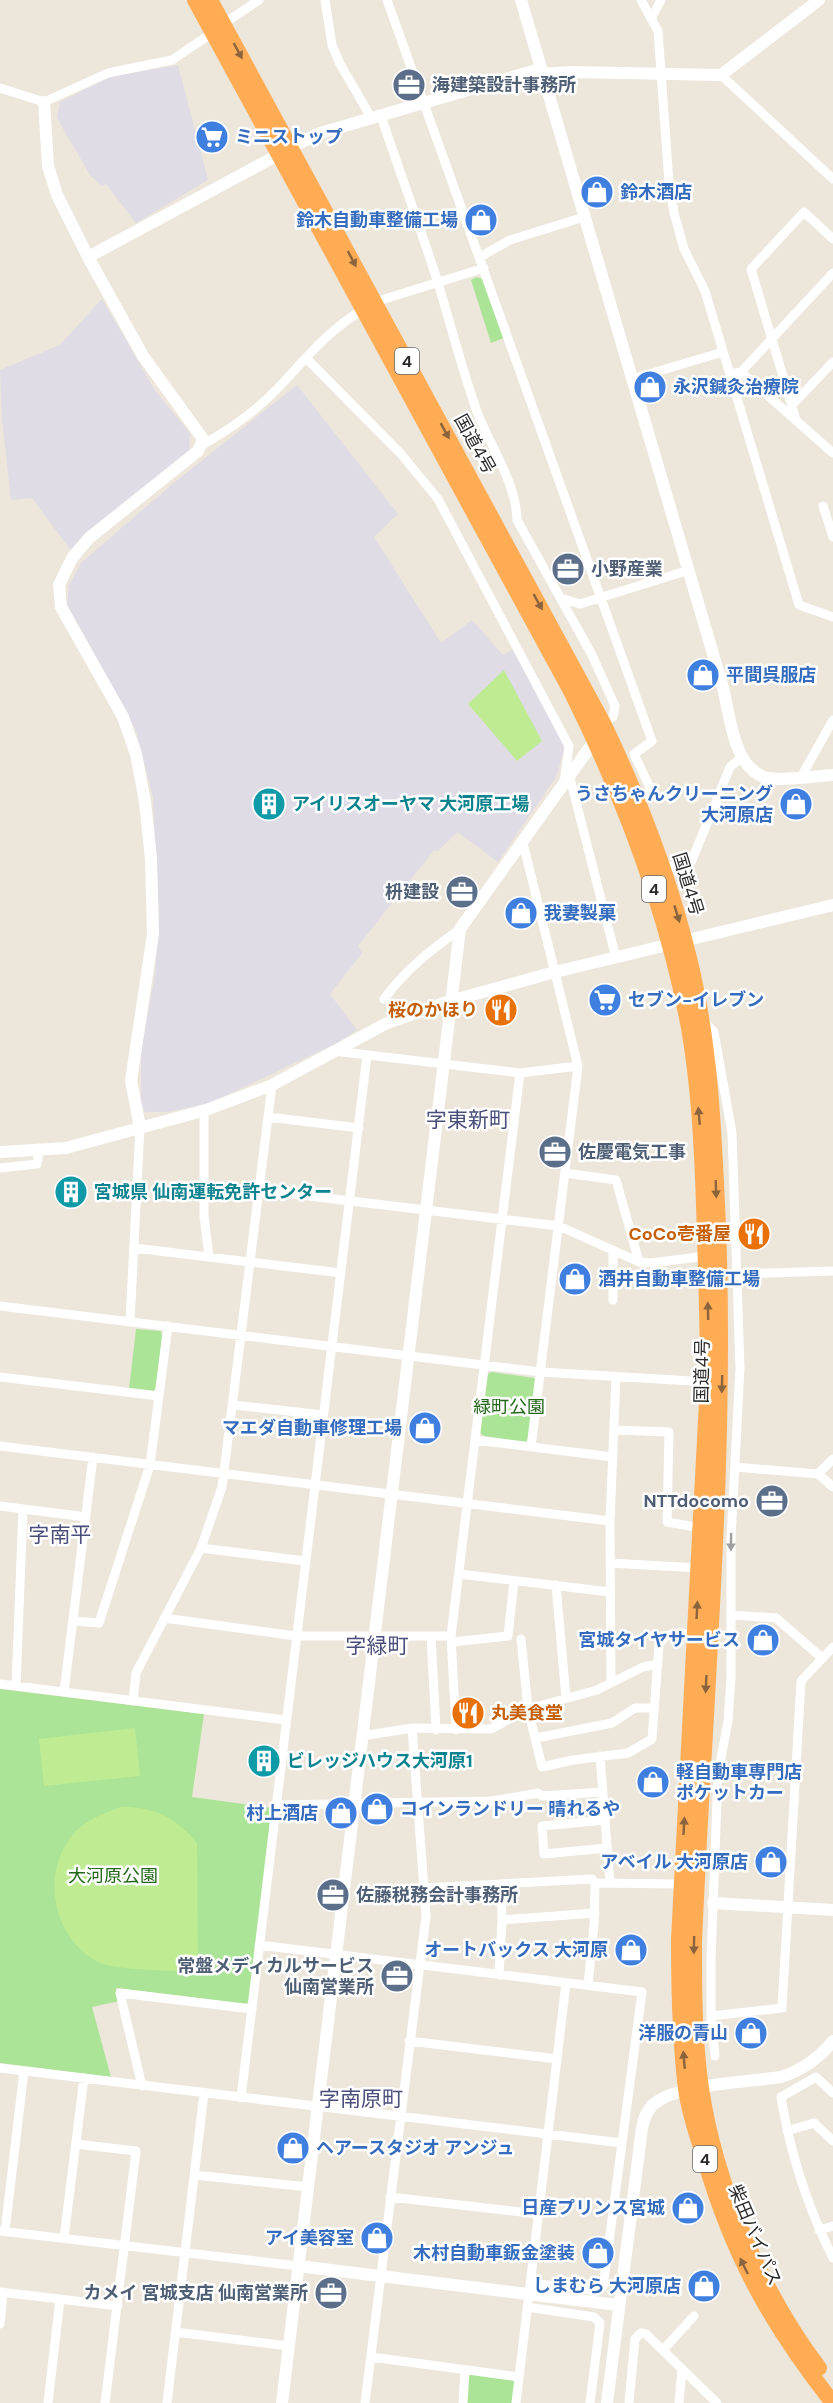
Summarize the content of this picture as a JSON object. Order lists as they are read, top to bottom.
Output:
{
  "streets": {
    "highway": ["4", "国道4号", "柴田バイパス"]
  },
  "crossings": [
    ["国道4号", "柴田バイパス"]
  ],
  "districts": [
    "字東新町",
    "字南平",
    "字緑町",
    "字南原町"
  ],
  "parks": ["緑町公園", "大河原公園"],
  "places": {
    "office": [
      "海建築設計事務所",
      "小野産業",
      "枡建設",
      "佐慶電気工事",
      "NTTdocomo",
      "佐藤税務会計事務所",
      "常盤メディカルサービス 仙南営業所",
      "カメイ 宮城支店 仙南営業所"
    ],
    "supermarket": ["ミニストップ", "セブン-イレブン"],
    "shop": [
      "鈴木酒店",
      "鈴木自動車整備工場",
      "永沢鍼灸治療院",
      "平間呉服店",
      "うさちゃんクリーニング 大河原店",
      "我妻製菓",
      "酒井自動車整備工場",
      "マエダ自動車修理工場",
      "宮城タイヤサービス",
      "軽自動車専門店 ポケットカー",
      "コインランドリー 晴れるや",
      "村上酒店",
      "アベイル 大河原店",
      "オートバックス 大河原",
      "洋服の青山",
      "ヘアースタジオ アンジュ",
      "日産プリンス宮城",
      "アイ美容室",
      "木村自動車鈑金塗装",
      "しまむら 大河原店"
    ],
    "building": ["アイリスオーヤマ 大河原工場", "宮城県 仙南運転免許センター", "ビレッジハウス大河原1"],
    "restaurant": ["桜のかほり", "CoCo壱番屋", "丸美食堂"]
  }
}
